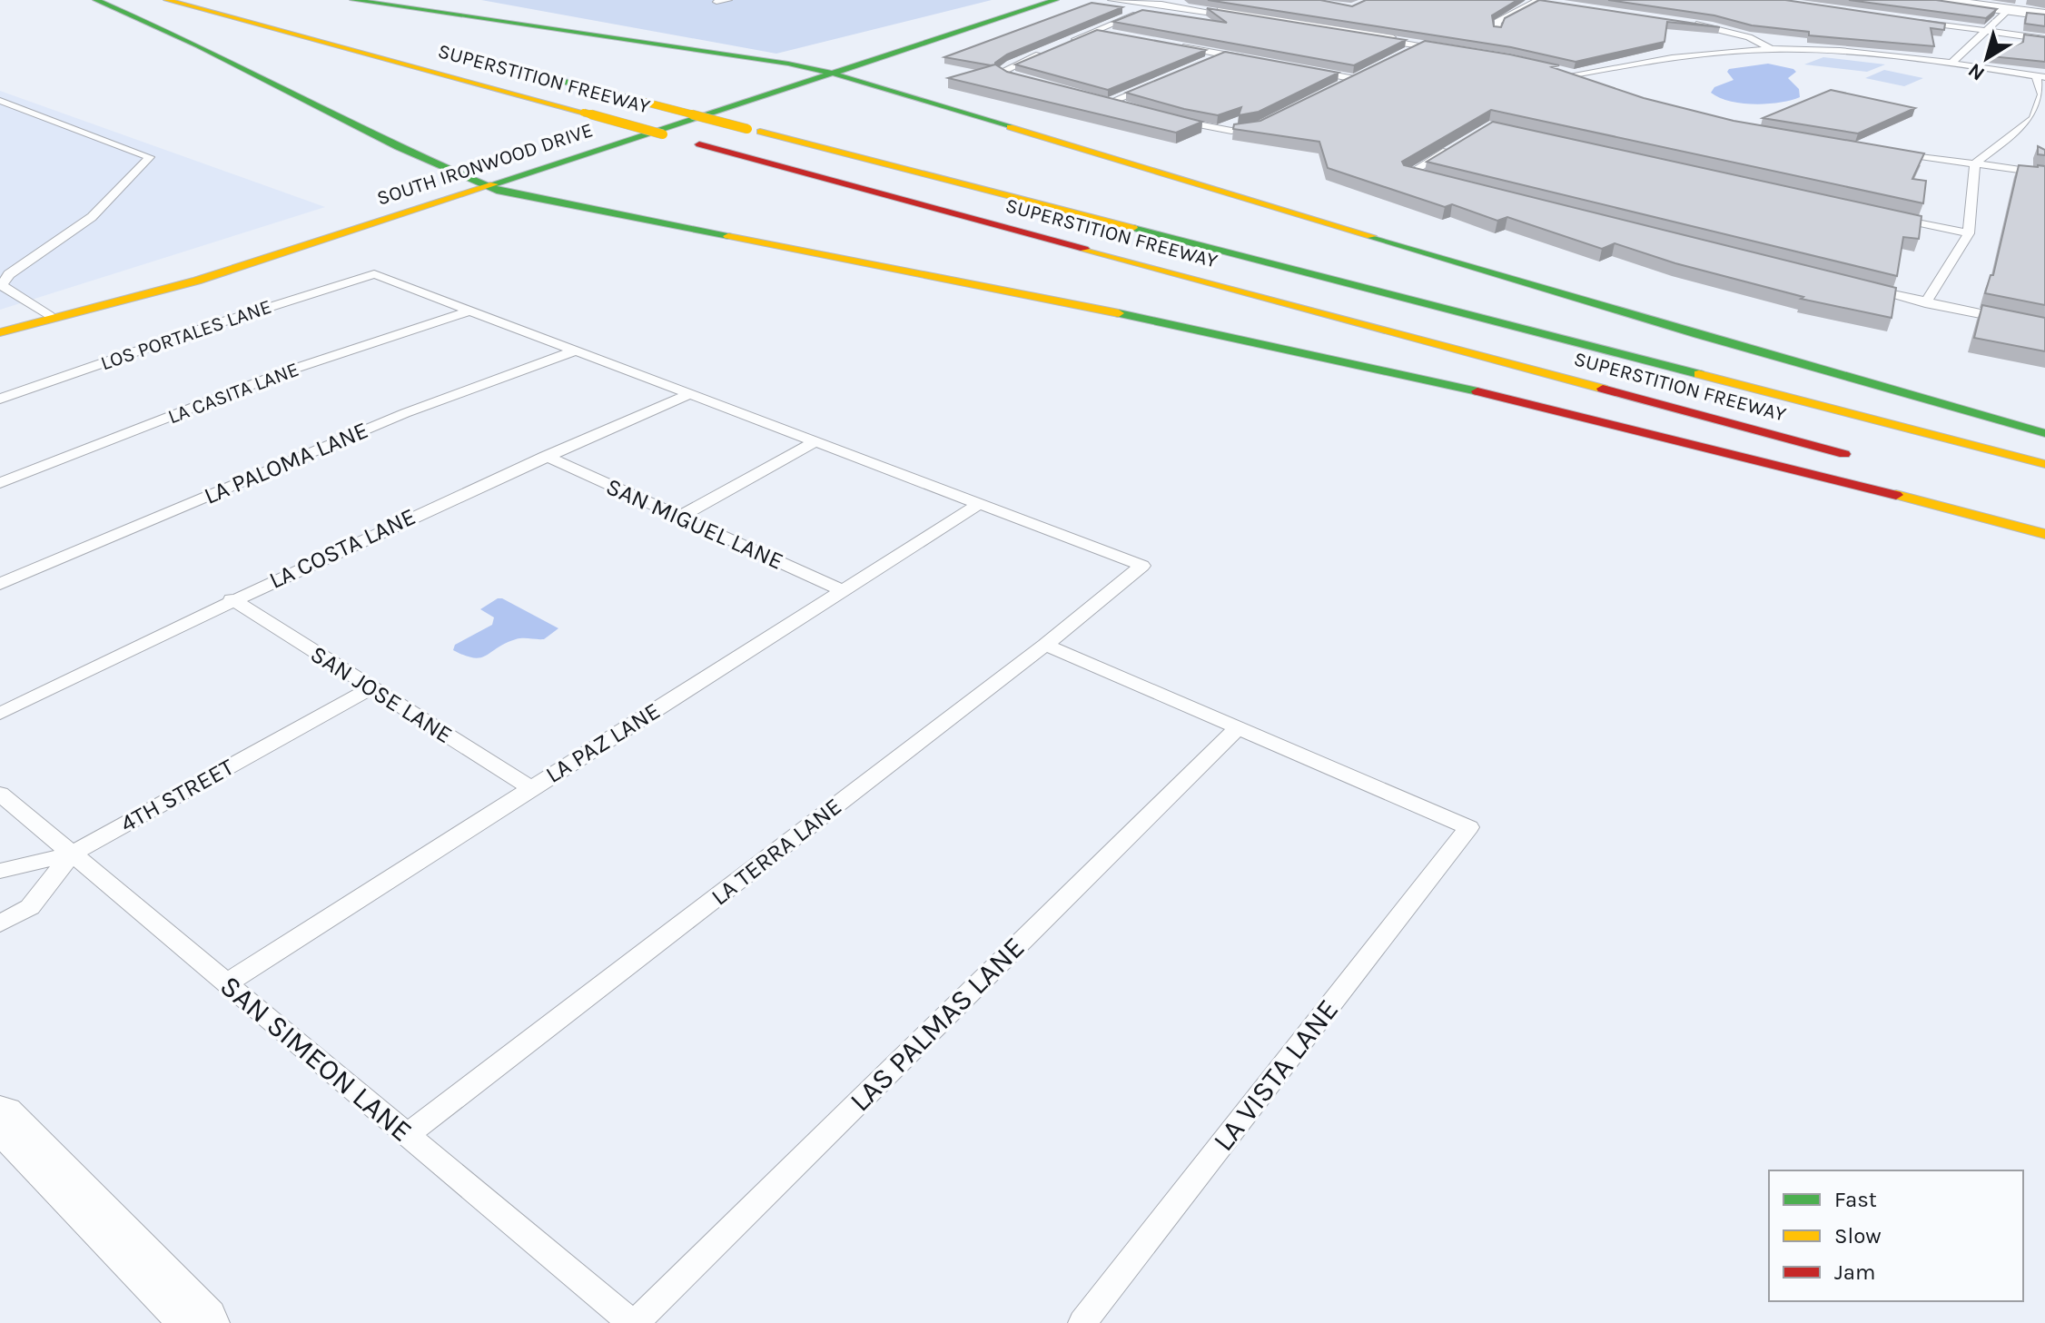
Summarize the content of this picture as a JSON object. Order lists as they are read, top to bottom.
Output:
{
  "streets": {
    "main road": ["SUPERSTITION FREEWAY", "SOUTH IRONWOOD DRIVE"],
    "lane": [
      "LOS PORTALES LANE",
      "LA CASITA LANE",
      "LA PALOMA LANE",
      "SAN MIGUEL LANE",
      "LA COSTA LANE",
      "SAN JOSE LANE",
      "LA PAZ LANE",
      "4TH STREET",
      "LA TERRA LANE",
      "LAS PALMAS LANE",
      "SAN SIMEON LANE",
      "LA VISTA LANE"
    ]
  },
  "crossings": [
    ["LOS PORTALES LANE", "LA CASITA LANE"],
    ["SAN MIGUEL LANE", "LA COSTA LANE"],
    ["SAN MIGUEL LANE", "LA PAZ LANE"],
    ["LA COSTA LANE", "SAN JOSE LANE"],
    ["SAN JOSE LANE", "LA PAZ LANE"],
    ["SAN JOSE LANE", "4TH STREET"],
    ["LA PAZ LANE", "LA TERRA LANE"],
    ["LA PAZ LANE", "SAN SIMEON LANE"],
    ["4TH STREET", "SAN SIMEON LANE"],
    ["LA TERRA LANE", "SAN SIMEON LANE"],
    ["LAS PALMAS LANE", "SAN SIMEON LANE"],
    ["LAS PALMAS LANE", "LA VISTA LANE"]
  ],
  "legend": ["Fast", "Slow", "Jam"],
  "north": "bottom left"
}
